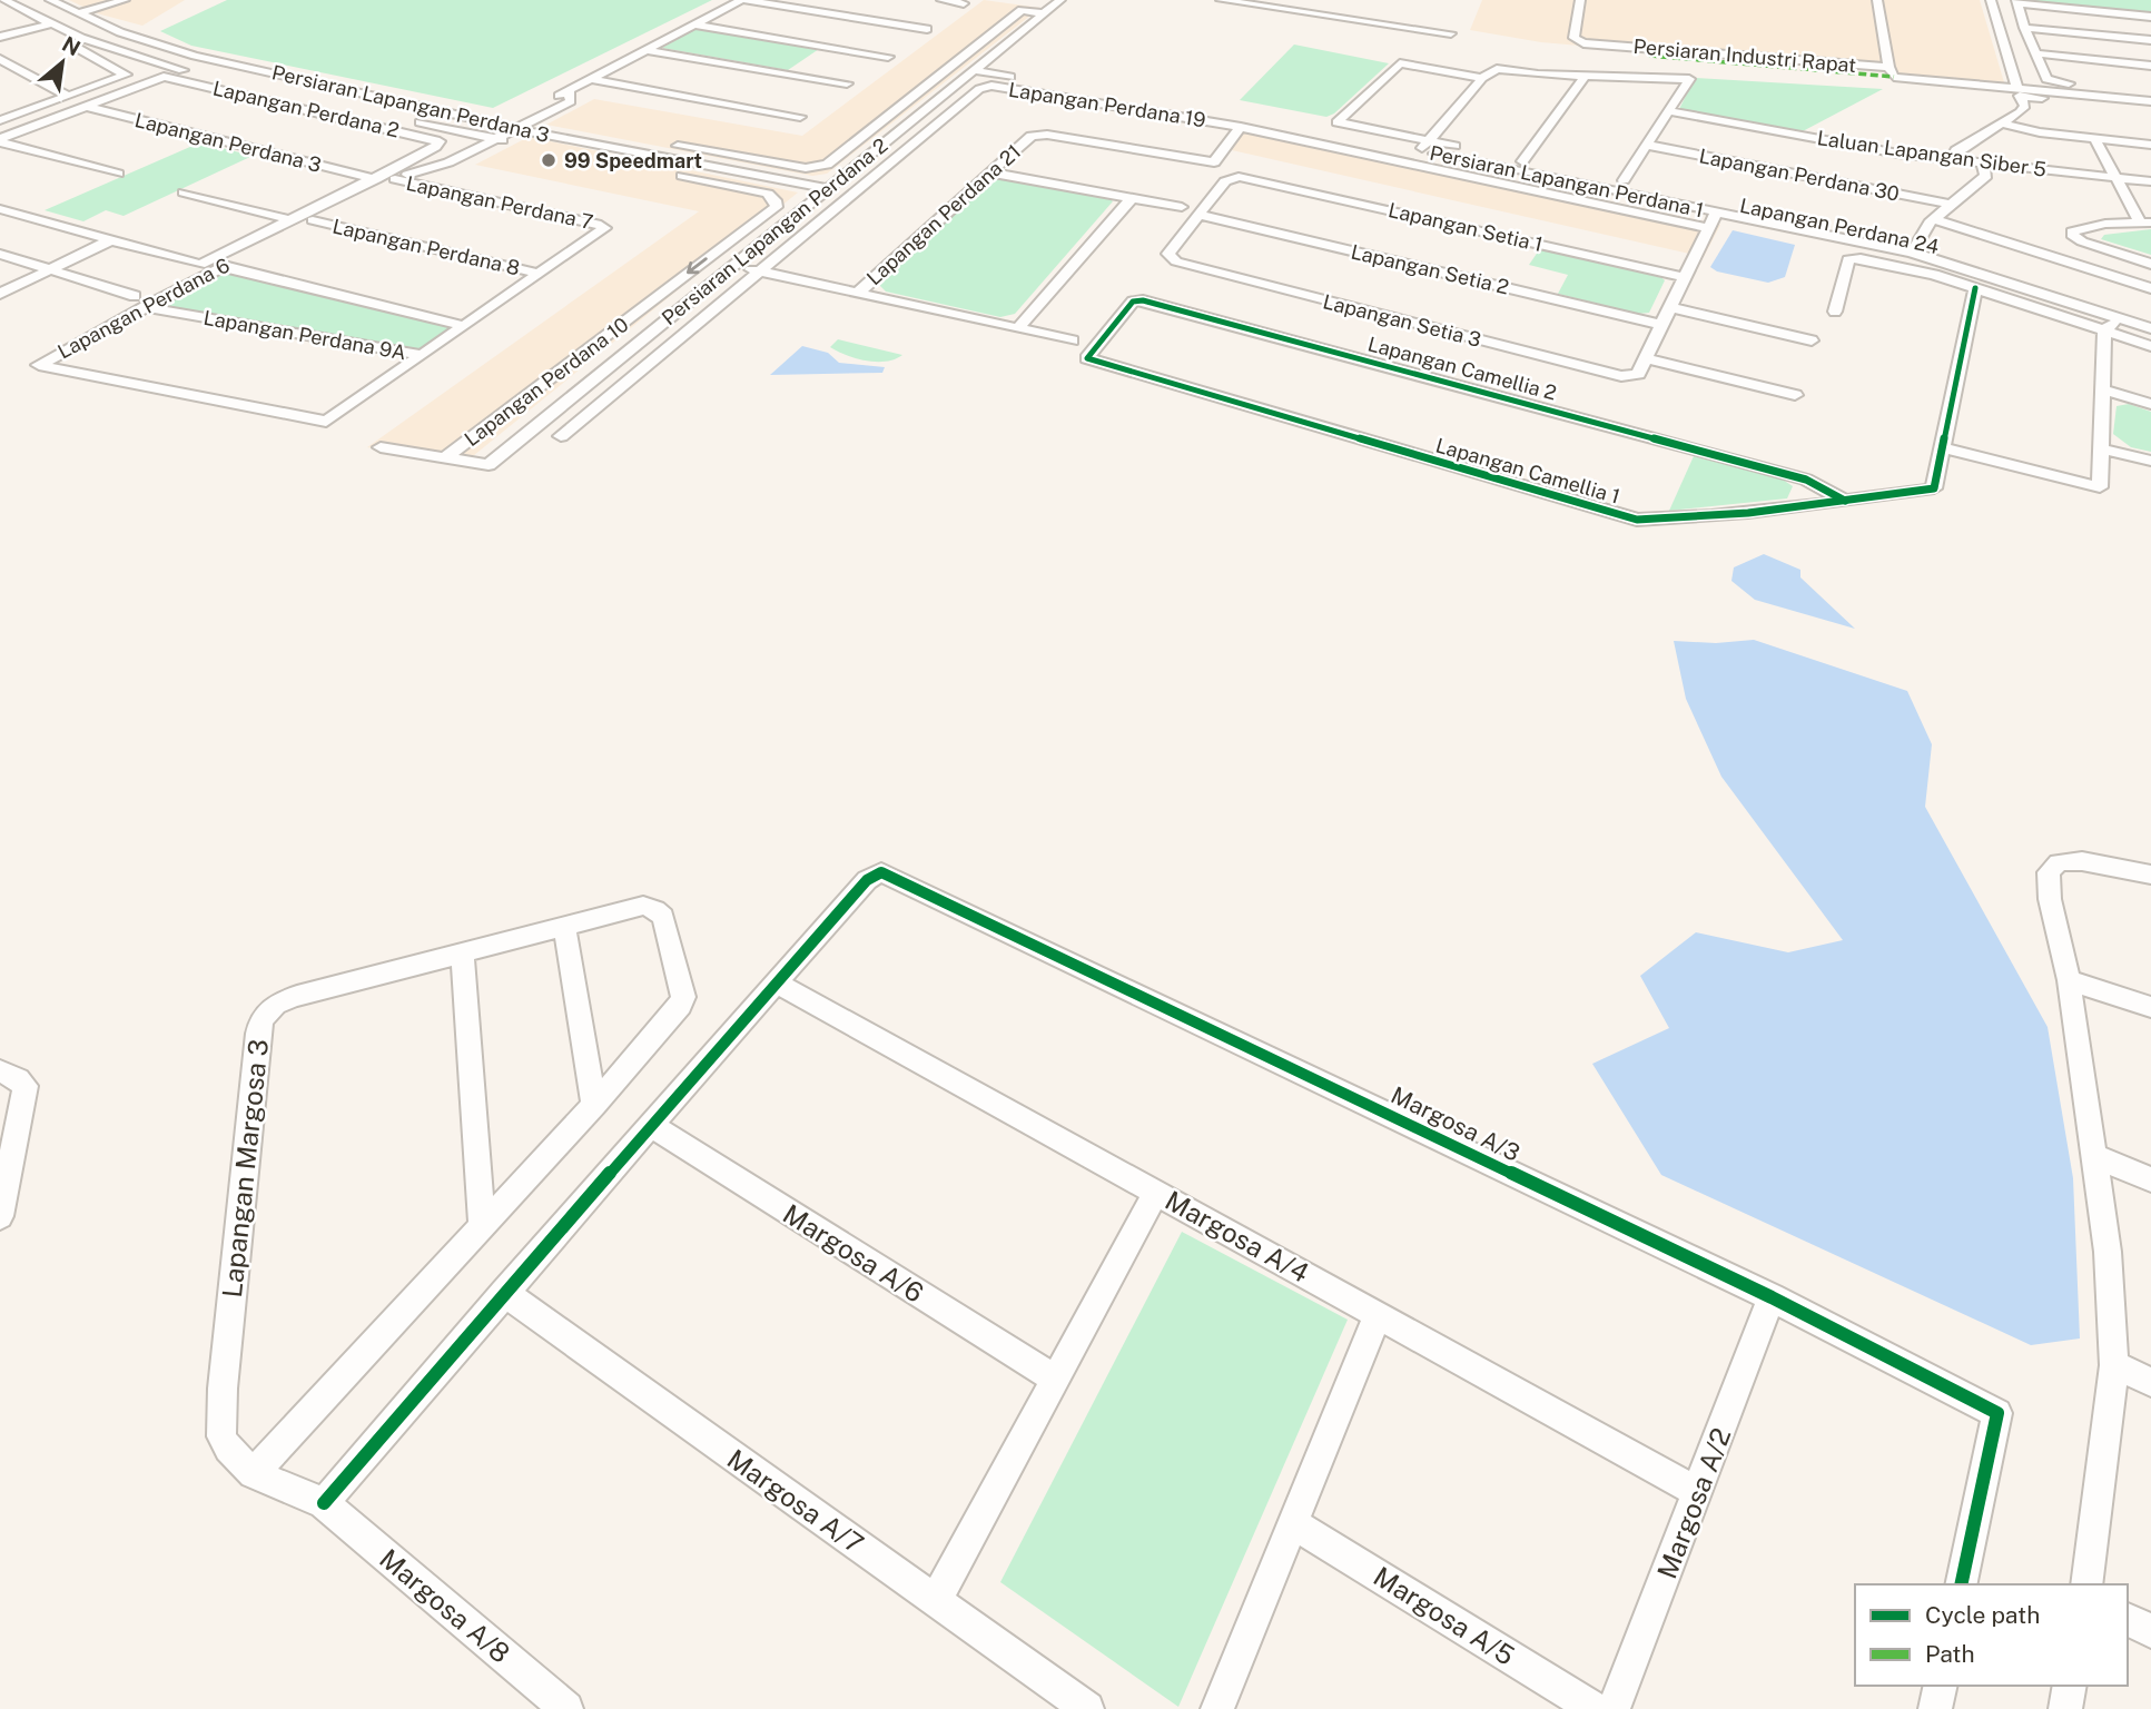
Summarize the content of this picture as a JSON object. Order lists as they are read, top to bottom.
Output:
{
  "streets": {
    "street": [
      "Persiaran Industri Rapat",
      "Persiaran Lapangan Perdana 3",
      "Lapangan Perdana 19",
      "Lapangan Perdana 2",
      "Lapangan Perdana 3",
      "Laluan Lapangan Siber 5",
      "Lapangan Perdana 30",
      "Persiaran Lapangan Perdana 1",
      "Lapangan Perdana 7",
      "Lapangan Perdana 21",
      "Lapangan Perdana 24",
      "Lapangan Setia 1",
      "Persiaran Lapangan Perdana 2",
      "Lapangan Perdana 8",
      "Lapangan Setia 2",
      "Lapangan Perdana 6",
      "Lapangan Setia 3",
      "Lapangan Perdana 9A",
      "Lapangan Camellia 2",
      "Lapangan Perdana 10",
      "Lapangan Camellia 1",
      "Margosa A/3",
      "Lapangan Margosa 3",
      "Margosa A/4",
      "Margosa A/6",
      "Margosa A/7",
      "Margosa A/2",
      "Margosa A/8",
      "Margosa A/5"
    ]
  },
  "crossings": [
    ["Persiaran Lapangan Perdana 3", "Persiaran Lapangan Perdana 2"],
    ["Persiaran Lapangan Perdana 3", "Lapangan Perdana 6"],
    ["Lapangan Perdana 19", "Persiaran Lapangan Perdana 1"],
    ["Lapangan Perdana 19", "Lapangan Perdana 21"],
    ["Lapangan Perdana 2", "Lapangan Perdana 3"],
    ["Lapangan Perdana 3", "Lapangan Perdana 7"],
    ["Lapangan Perdana 3", "Lapangan Perdana 6"],
    ["Persiaran Lapangan Perdana 1", "Lapangan Perdana 21"],
    ["Persiaran Lapangan Perdana 1", "Lapangan Perdana 24"],
    ["Persiaran Lapangan Perdana 1", "Persiaran Lapangan Perdana 2"],
    ["Lapangan Perdana 7", "Lapangan Perdana 8"],
    ["Lapangan Perdana 7", "Lapangan Perdana 6"],
    ["Lapangan Setia 1", "Lapangan Setia 2"],
    ["Lapangan Setia 1", "Lapangan Setia 3"],
    ["Persiaran Lapangan Perdana 2", "Lapangan Perdana 10"],
    ["Lapangan Perdana 8", "Lapangan Perdana 6"],
    ["Lapangan Setia 2", "Lapangan Setia 3"],
    ["Lapangan Perdana 6", "Lapangan Perdana 9A"],
    ["Lapangan Camellia 2", "Lapangan Camellia 1"],
    ["Margosa A/3", "Margosa A/4"],
    ["Margosa A/3", "Margosa A/2"],
    ["Lapangan Margosa 3", "Margosa A/8"],
    ["Margosa A/4", "Margosa A/2"]
  ],
  "places": ["99 Speedmart"],
  "legend": ["Cycle path", "Path"],
  "north": "top right"
}
